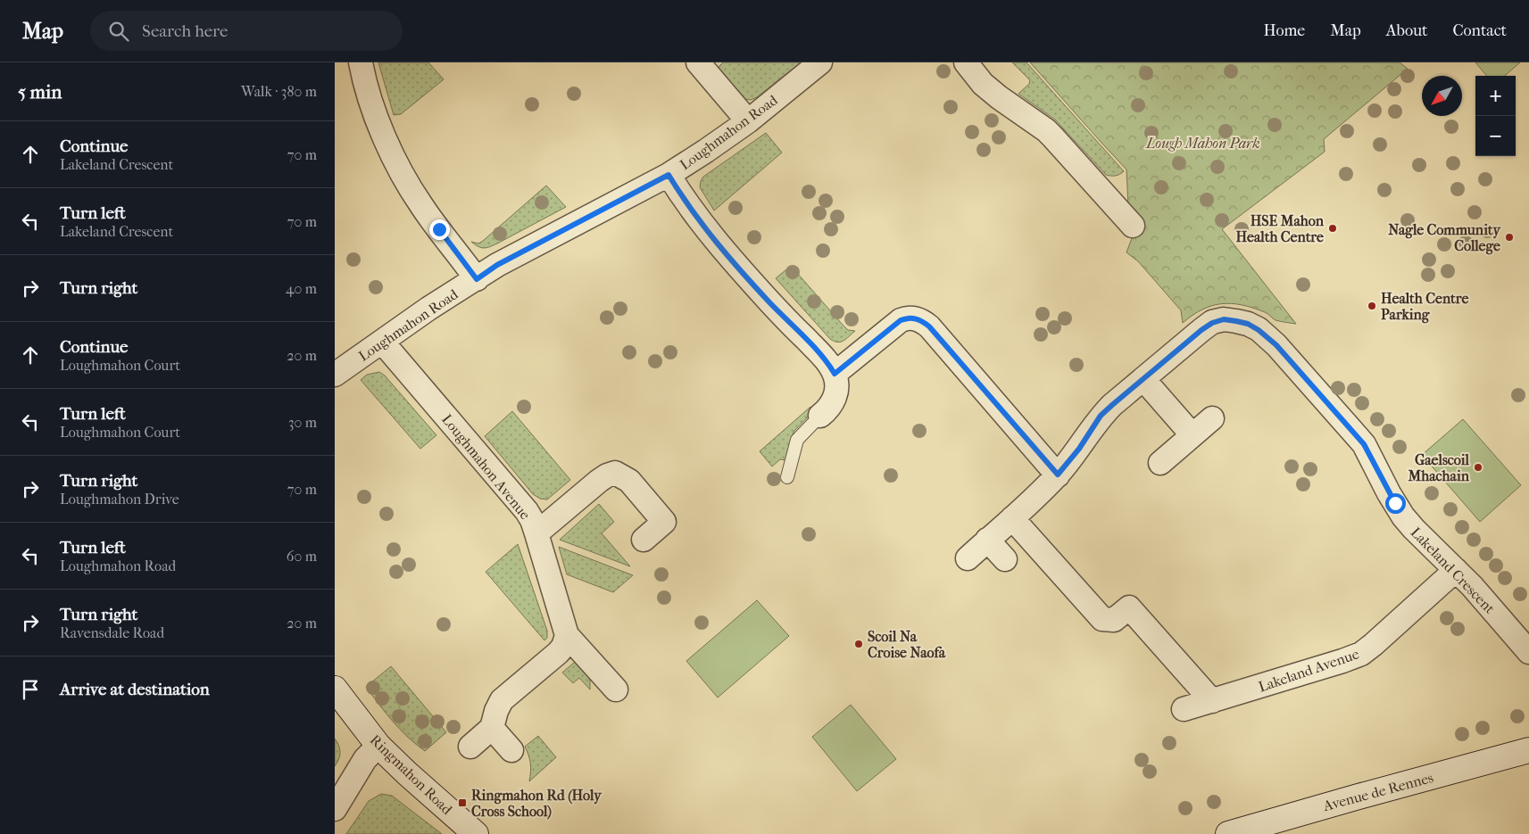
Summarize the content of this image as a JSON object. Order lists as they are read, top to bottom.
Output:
{
  "streets": {
    "street": [
      "Loughmahon Road",
      "Loughmahon Avenue",
      "Lakeland Crescent",
      "Lakeland Avenue",
      "Ringmahon Road",
      "Avenue de Rennes"
    ]
  },
  "crossings": [
    ["Loughmahon Road", "Loughmahon Avenue"],
    ["Lakeland Crescent", "Lakeland Avenue"]
  ],
  "parks": ["Lough Mahon Park"],
  "places": {
    "other": [
      "HSE Mahon Health Centre",
      "Nagle Community College",
      "Health Centre Parking",
      "Gaelscoil Mhachain",
      "Scoil Na Croise Naofa"
    ],
    "transit": ["Ringmahon Rd (Holy Cross School)"]
  },
  "north": "bottom left",
  "page": {
    "header": "Map",
    "search": "Search here",
    "nav": [
      "Home",
      "Map",
      "About",
      "Contact"
    ],
    "heading": ["5 min", "Walk · 380 m"],
    "map_buttons": ["+", "−"],
    "list": [
      ["Continue", "Lakeland Crescent", "70 m"],
      ["Turn left", "Lakeland Crescent", "70 m"],
      ["Turn right", "40 m"],
      ["Continue", "Loughmahon Court", "20 m"],
      ["Turn left", "Loughmahon Court", "30 m"],
      ["Turn right", "Loughmahon Drive", "70 m"],
      ["Turn left", "Loughmahon Road", "60 m"],
      ["Turn right", "Ravensdale Road", "20 m"],
      "Arrive at destination"
    ]
  }
}
